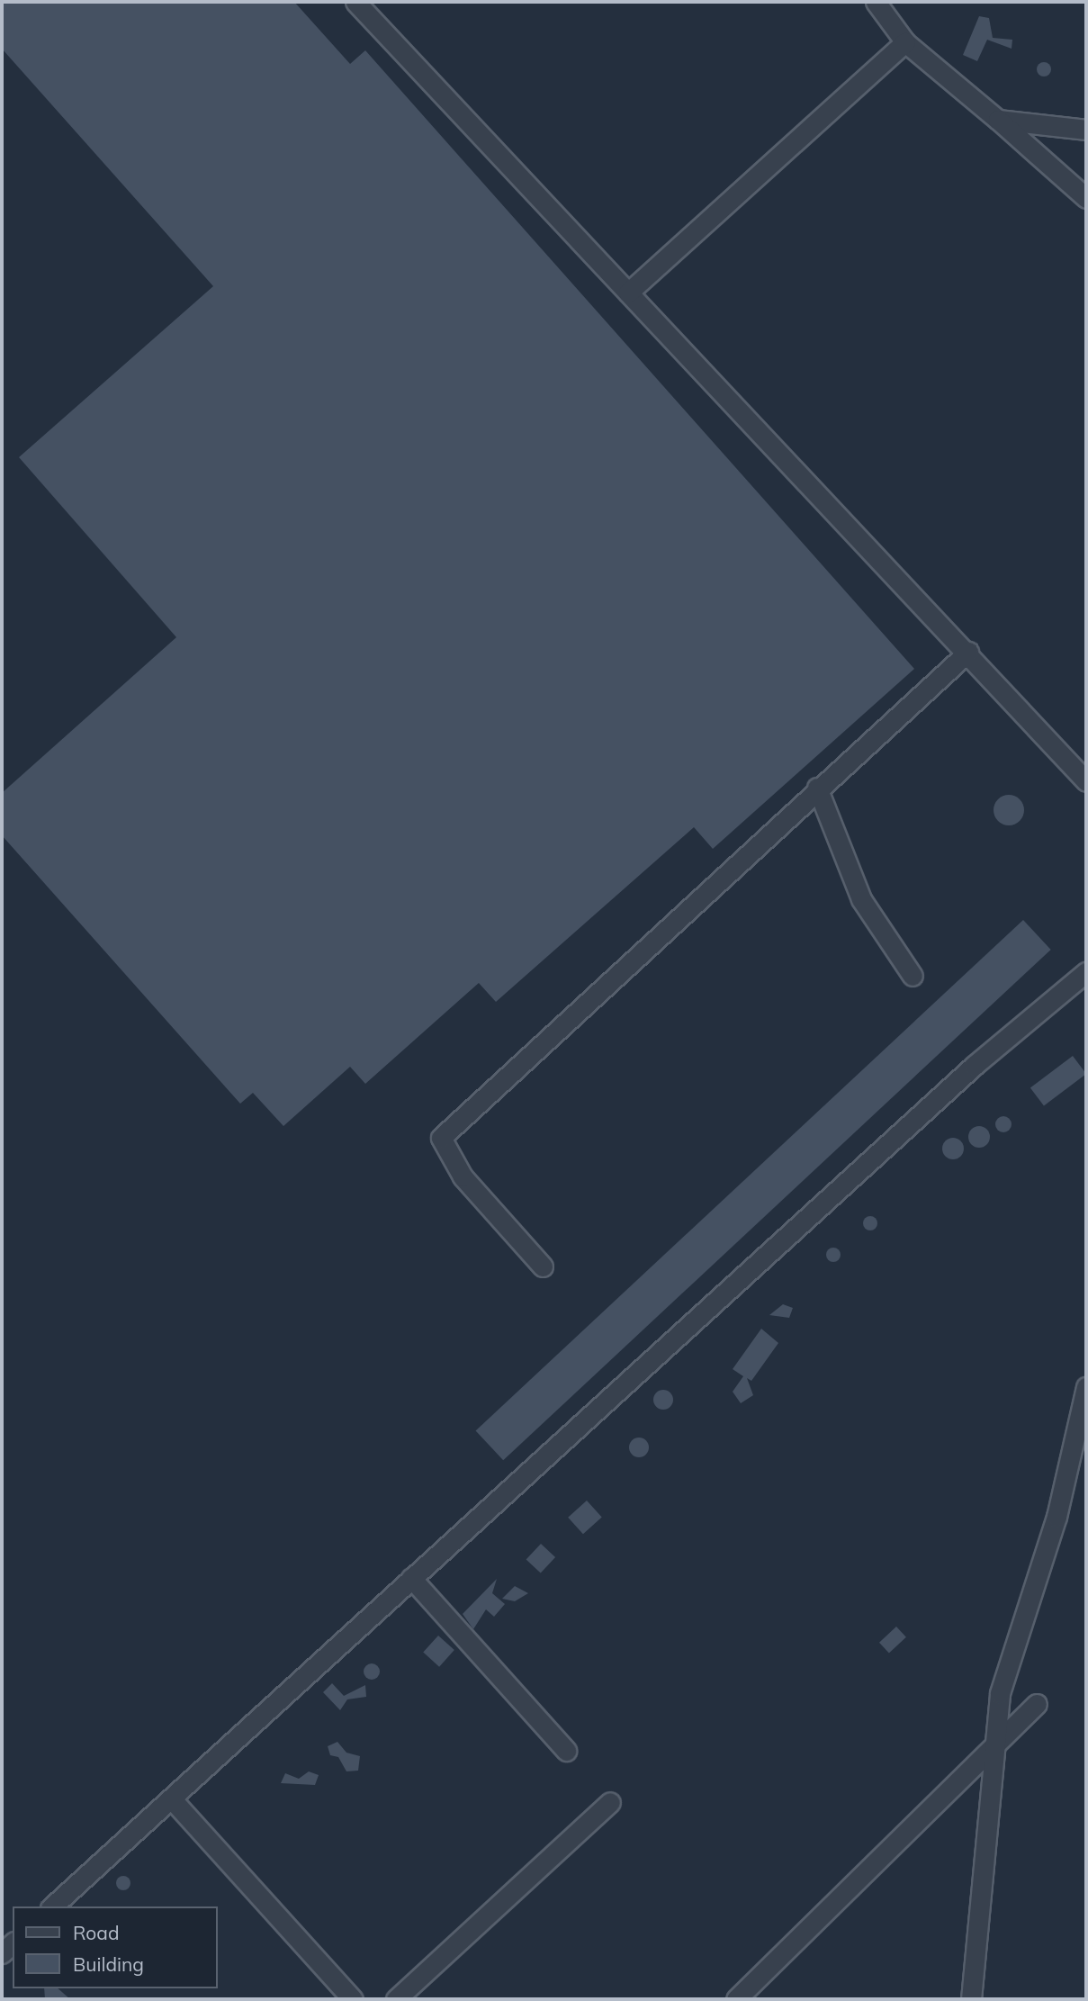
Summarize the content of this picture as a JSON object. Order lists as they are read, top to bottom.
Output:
{
  "legend": ["Road", "Building"]
}
